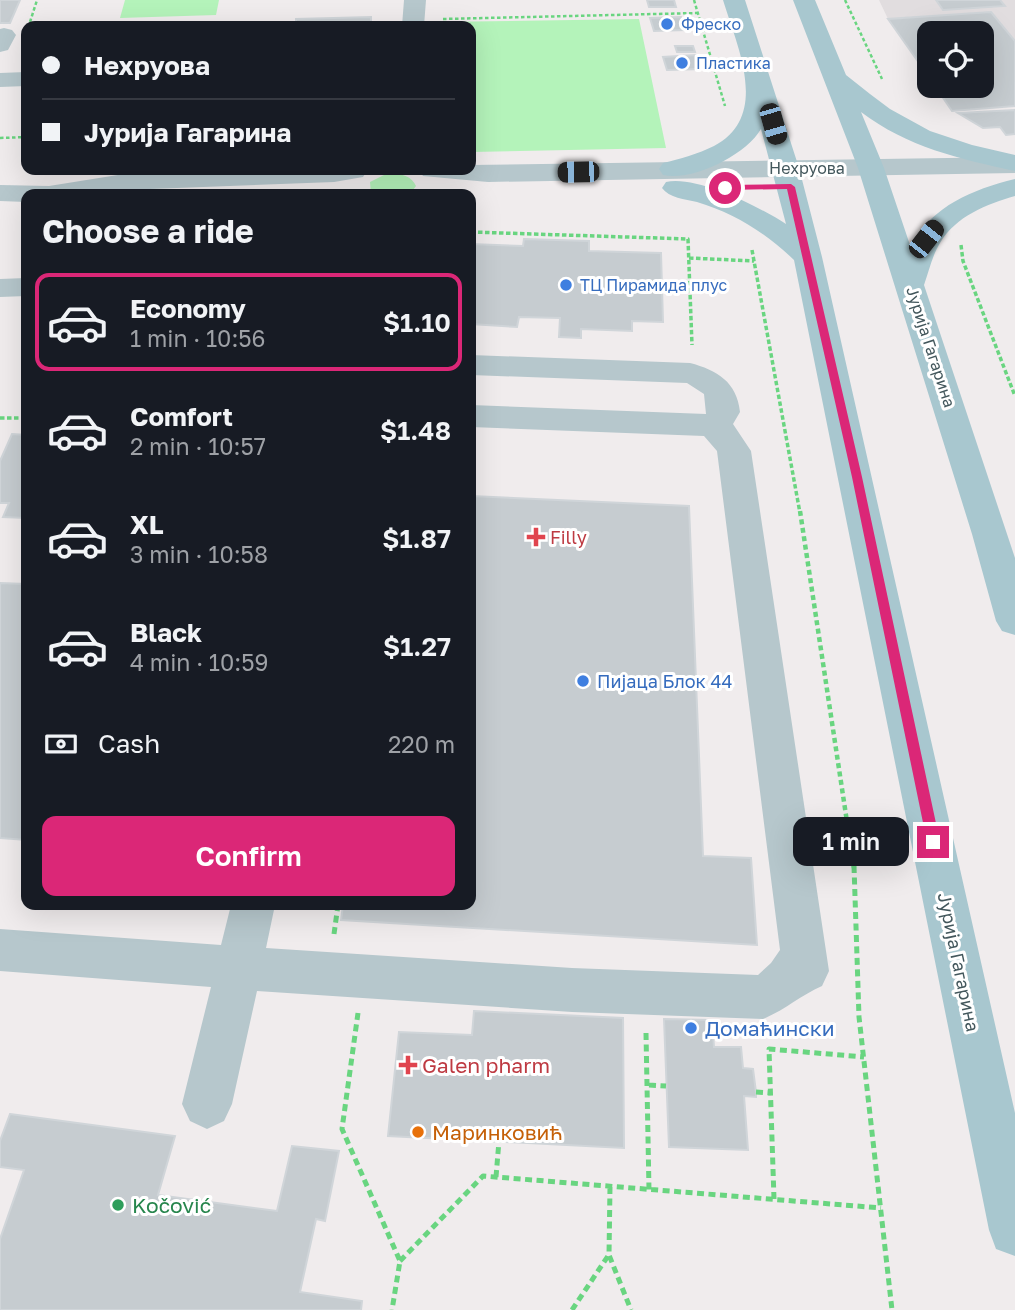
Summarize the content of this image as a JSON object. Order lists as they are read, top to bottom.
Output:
{
  "streets": {
    "main road": ["Јурија Гагарина"],
    "street": ["Нехруова"]
  },
  "crossings": [
    ["Нехруова", "Јурија Гагарина"]
  ],
  "places": {
    "other": [
      "Фреско",
      "Пластика",
      "ТЦ Пирамида плус",
      "Пијаца Блок 44",
      "Домаћински",
      "Маринковић",
      "Kočović"
    ],
    "health": ["Filly", "Galen pharm"]
  },
  "page": {
    "banner": ["Нехруова", "Јурија Гагарина"],
    "heading": "Choose a ride",
    "list": [
      {
        "name": "Economy",
        "note": "1 min · 10:56",
        "value": "$1.10"
      },
      {
        "name": "Comfort",
        "note": "2 min · 10:57",
        "value": "$1.48"
      },
      {
        "name": "XL",
        "note": "3 min · 10:58",
        "value": "$1.87"
      },
      {
        "name": "Black",
        "note": "4 min · 10:59",
        "value": "$1.27"
      }
    ],
    "pay": ["Cash", "220 m"],
    "buttons": "Confirm",
    "bubble": "1 min"
  }
}
